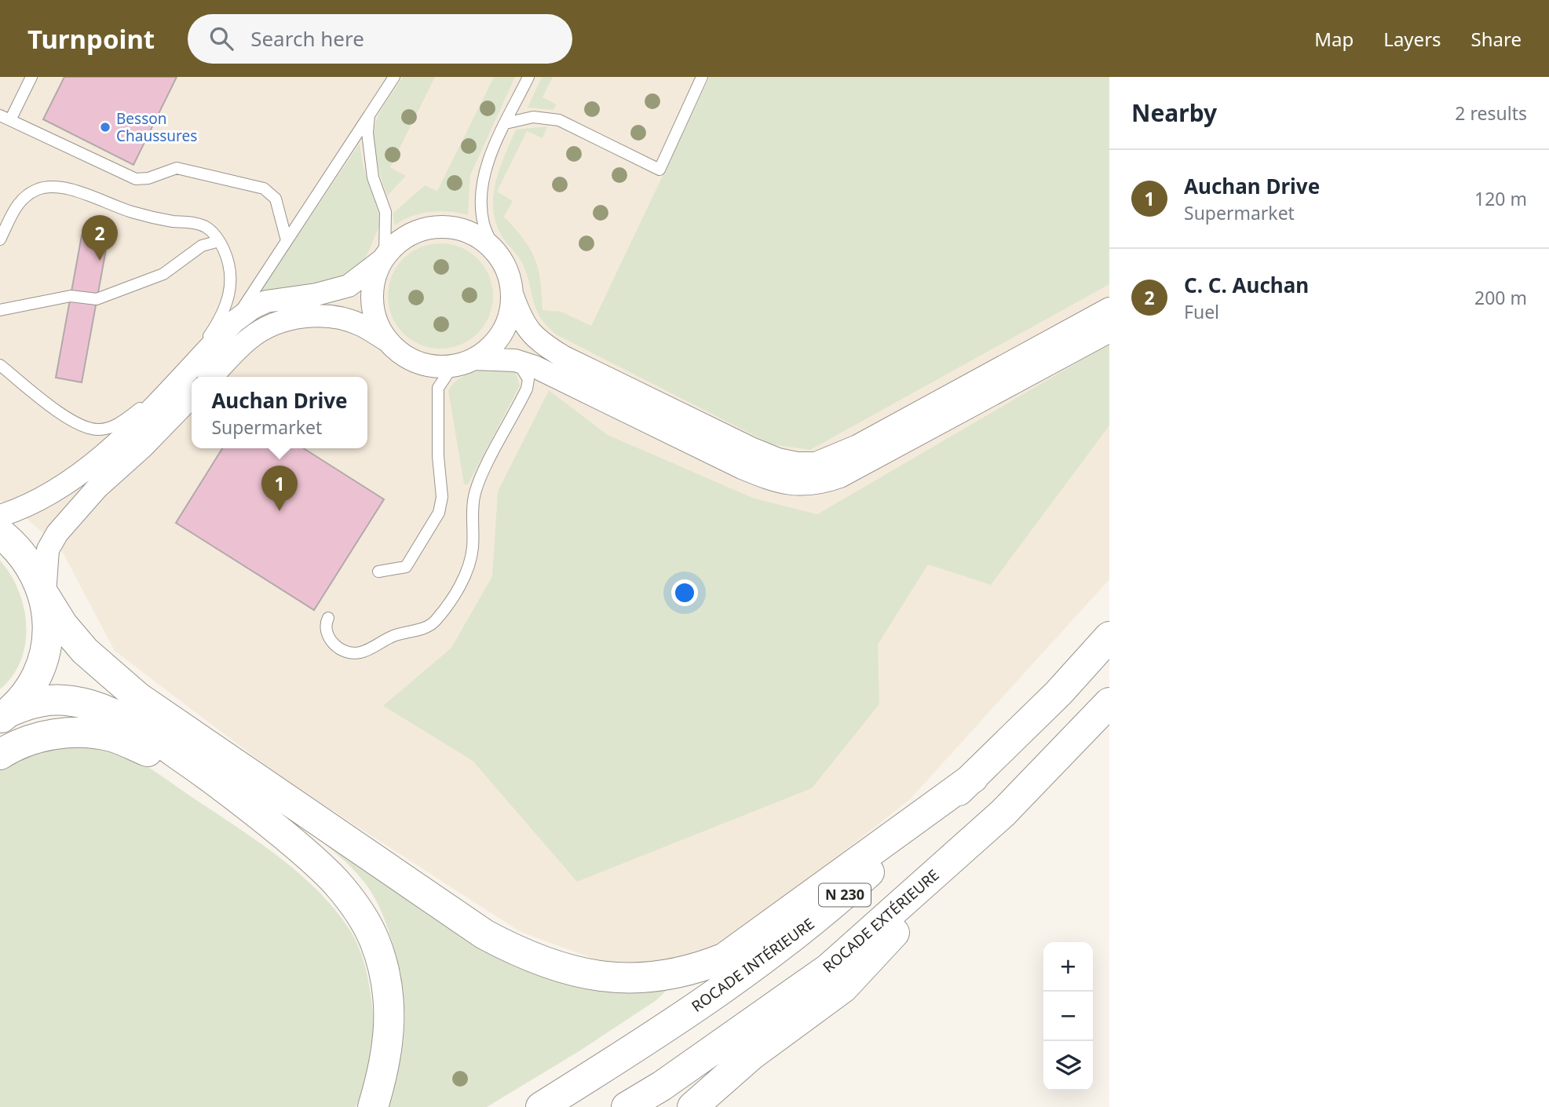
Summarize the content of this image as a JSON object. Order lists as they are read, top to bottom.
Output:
{
  "streets": {
    "main road": ["N 230", "ROCADE EXTÉRIEURE", "ROCADE INTÉRIEURE"]
  },
  "places": ["Besson Chaussures"],
  "page": {
    "header": "Turnpoint",
    "search": "Search here",
    "nav": ["Map", "Layers", "Share"],
    "heading": ["Nearby", "2 results"],
    "list": [
      {
        "mark": "1",
        "name": "Auchan Drive",
        "note": "Supermarket",
        "value": "120 m"
      },
      {
        "mark": "2",
        "name": "C. C. Auchan",
        "note": "Fuel",
        "value": "200 m"
      }
    ],
    "pins": ["2", "1"],
    "popup": ["Auchan Drive", "Supermarket"],
    "map_buttons": ["+", "−"]
  }
}
